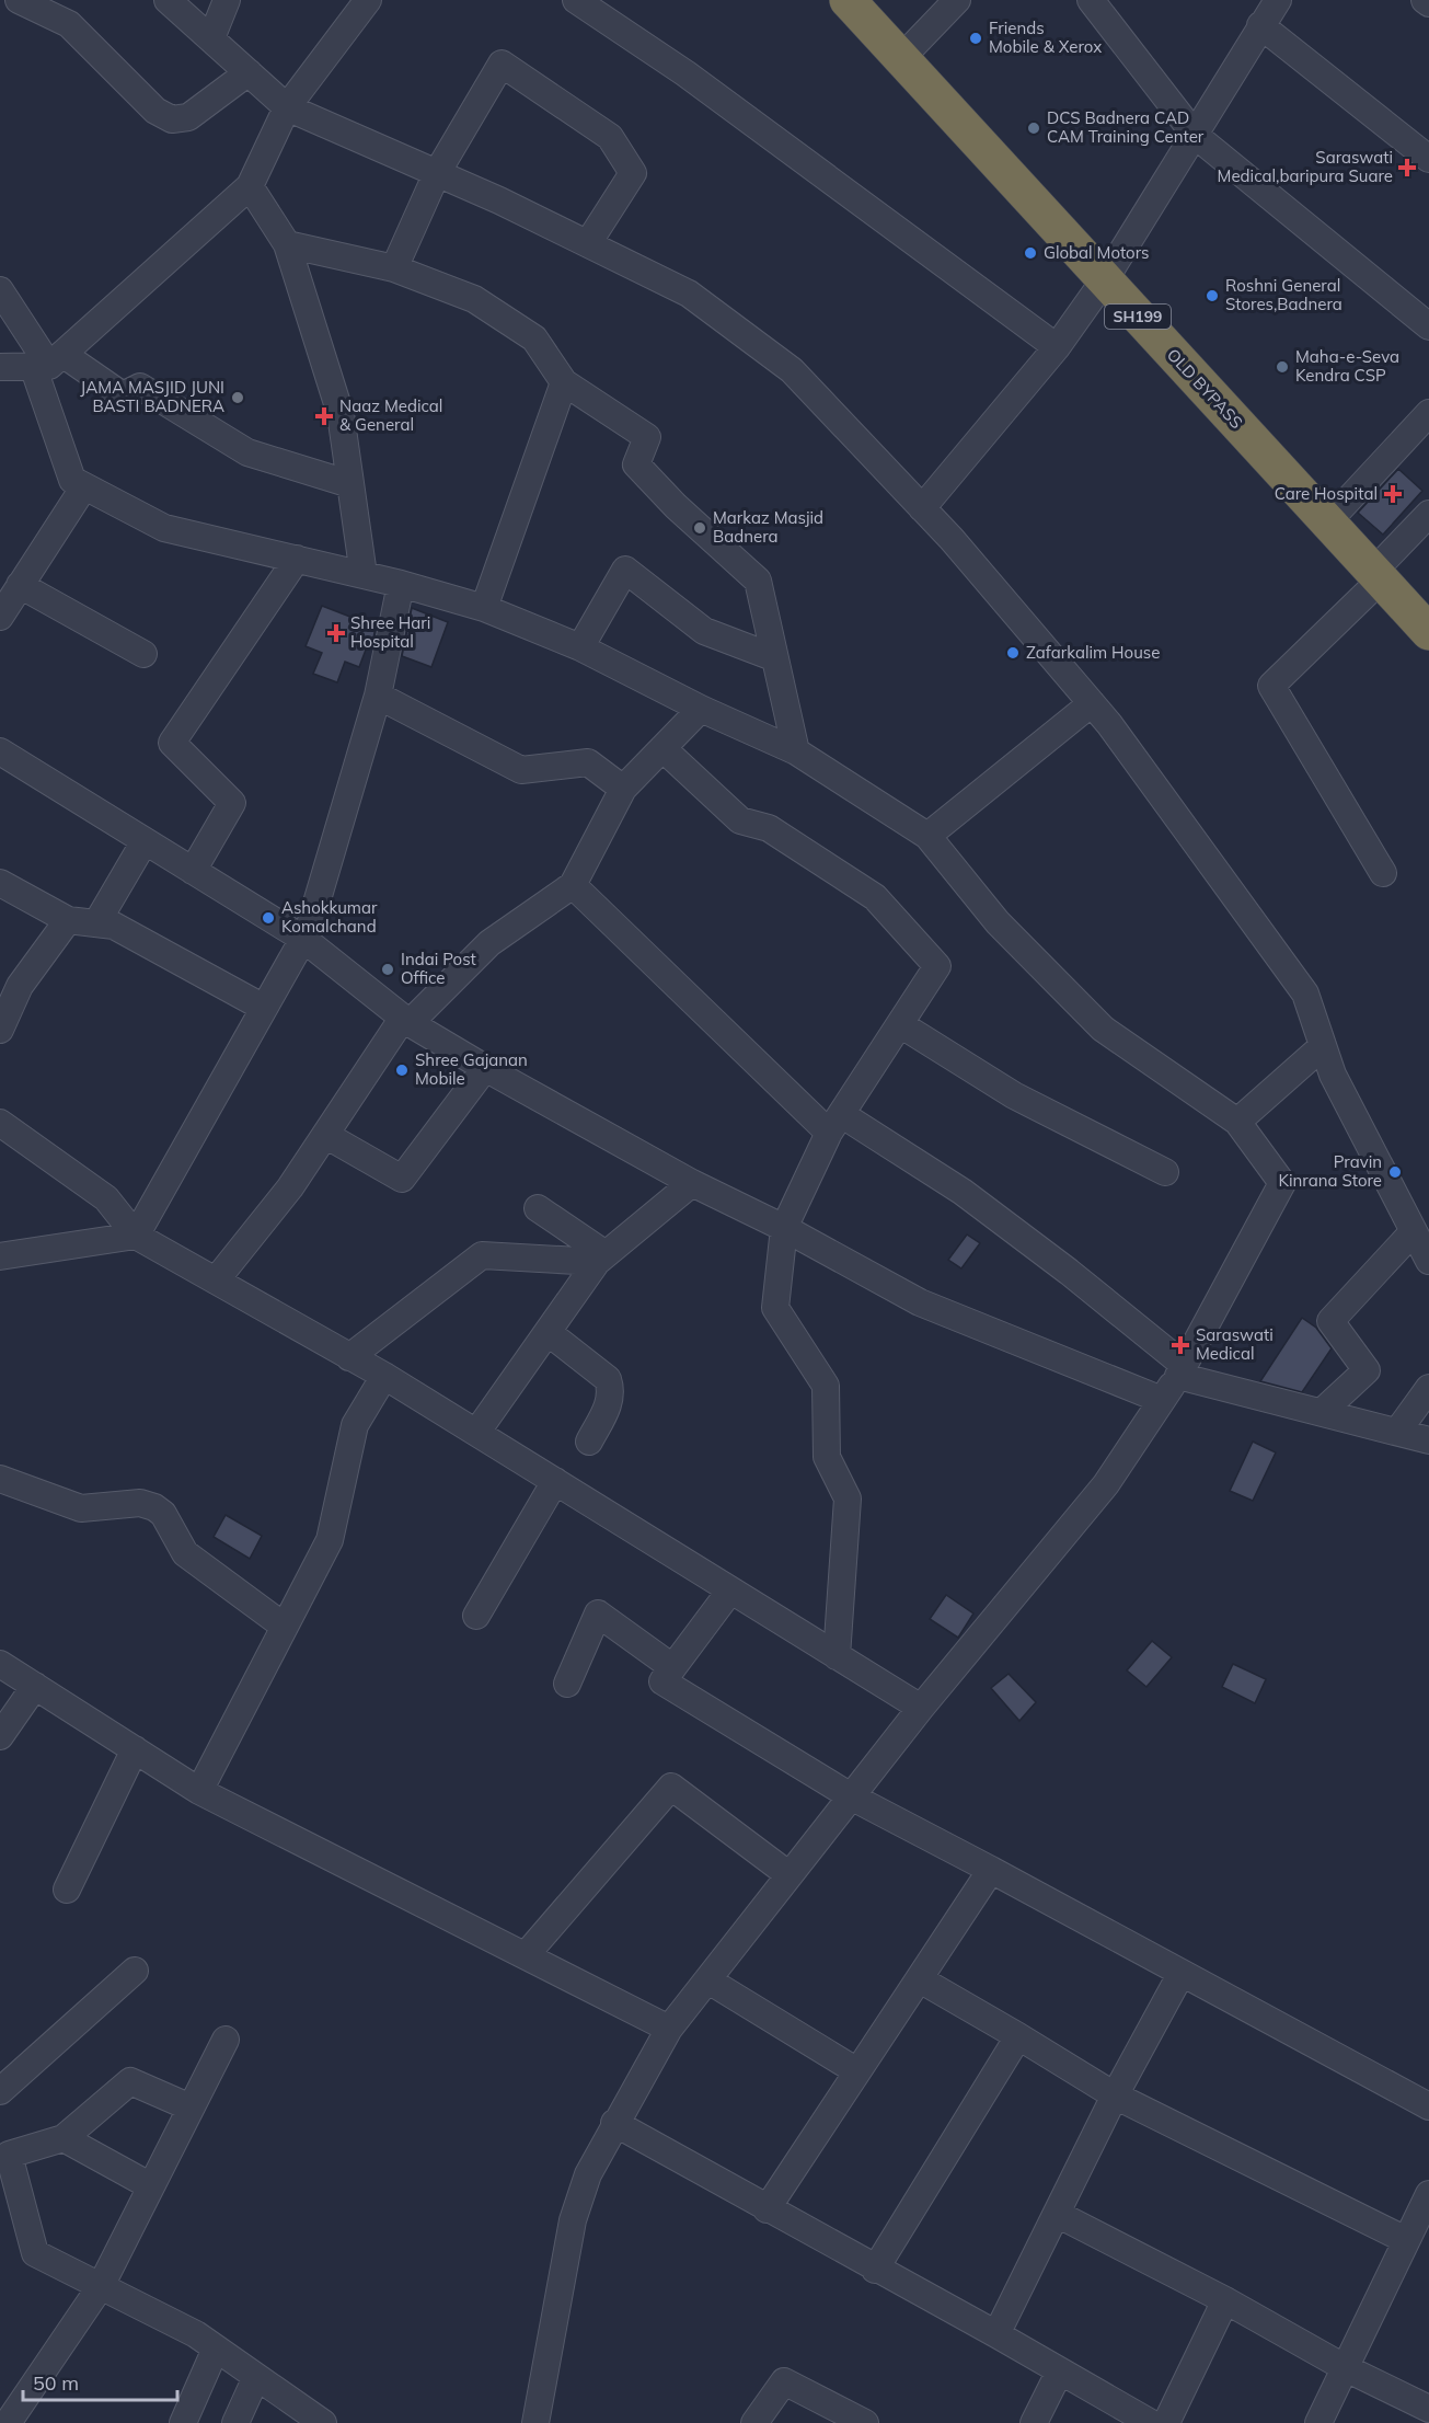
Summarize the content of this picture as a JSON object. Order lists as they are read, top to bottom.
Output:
{
  "streets": {
    "highway": ["SH199", "OLD BYPASS"]
  },
  "places": {
    "other": [
      "Friends Mobile & Xerox",
      "DCS Badnera CAD CAM Training Center",
      "Global Motors",
      "Roshni General Stores,Badnera",
      "Maha-e-Seva Kendra CSP",
      "JAMA MASJID JUNI BASTI BADNERA",
      "Markaz Masjid Badnera",
      "Zafarkalim House",
      "Ashokkumar Komalchand",
      "Indai Post Office",
      "Shree Gajanan Mobile",
      "Pravin Kinrana Store"
    ],
    "health": [
      "Saraswati Medical,baripura Suare",
      "Naaz Medical & General",
      "Care Hospital",
      "Shree Hari Hospital",
      "Saraswati Medical"
    ]
  },
  "scale_bar": "50 m"
}
